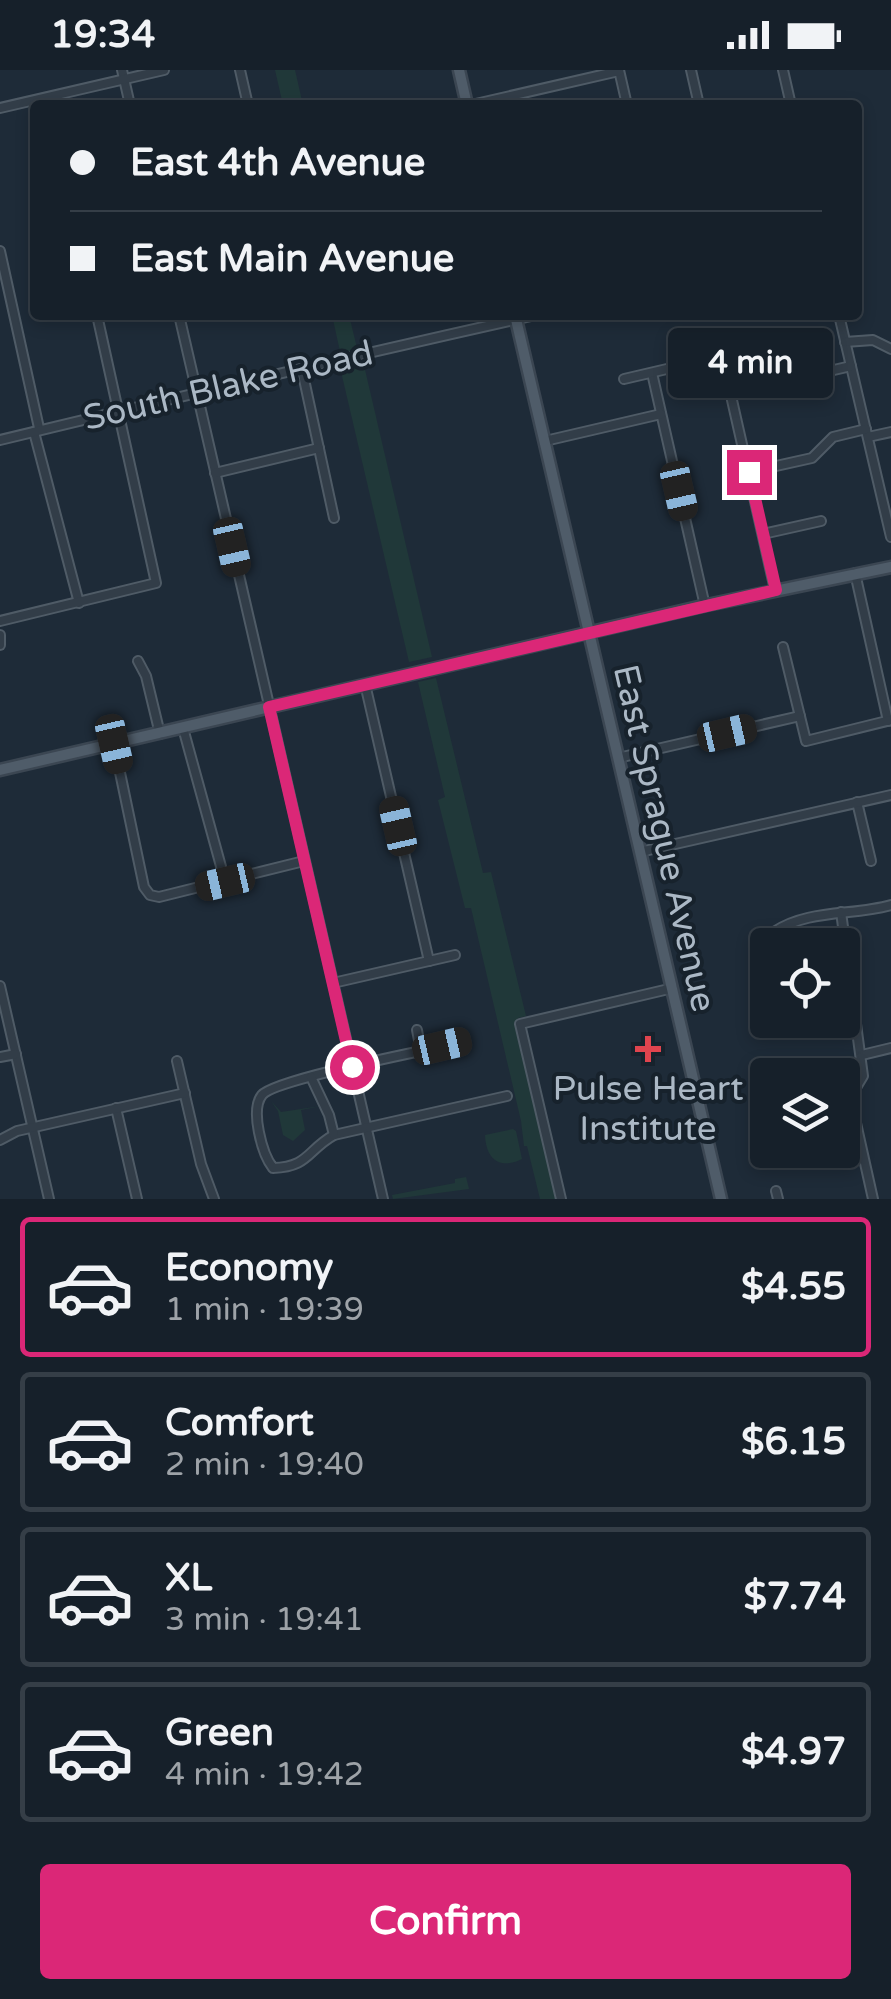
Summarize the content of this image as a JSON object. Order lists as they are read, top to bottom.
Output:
{
  "streets": {
    "main road": ["East Sprague Avenue"],
    "street": ["South Blake Road"]
  },
  "places": {
    "health": ["Pulse Heart Institute"]
  },
  "page": {
    "status": "19:34",
    "banner": ["East 4th Avenue", "East Main Avenue"],
    "bubble": "4 min",
    "list": [
      {
        "name": "Economy",
        "note": "1 min · 19:39",
        "value": "$4.55"
      },
      {
        "name": "Comfort",
        "note": "2 min · 19:40",
        "value": "$6.15"
      },
      {
        "name": "XL",
        "note": "3 min · 19:41",
        "value": "$7.74"
      },
      {
        "name": "Green",
        "note": "4 min · 19:42",
        "value": "$4.97"
      }
    ],
    "buttons": "Confirm"
  }
}
